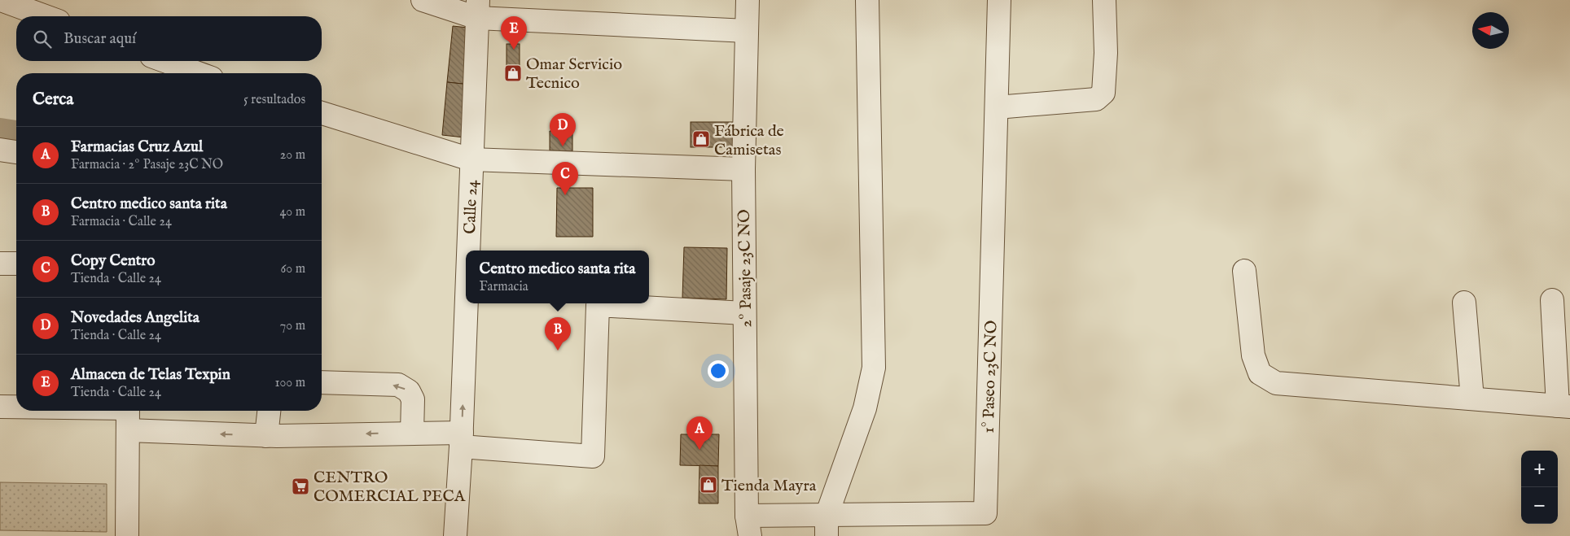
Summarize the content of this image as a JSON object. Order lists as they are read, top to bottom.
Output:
{
  "streets": {
    "street": ["Calle 24", "2º Pasaje 23C NO", "1° Paseo 23C NO"]
  },
  "crossings": [
    ["2º Pasaje 23C NO", "1° Paseo 23C NO"]
  ],
  "one_way": ["Calle 24"],
  "places": {
    "shop": ["Omar Servicio Tecnico", "Fábrica de Camisetas", "Tienda Mayra"],
    "supermarket": ["CENTRO COMERCIAL PECA"]
  },
  "north": "left",
  "page": {
    "pins": [
      "E",
      "D",
      "C",
      "B",
      "A"
    ],
    "search": "Buscar aquí",
    "heading": ["Cerca", "5 resultados"],
    "list": [
      {
        "mark": "A",
        "name": "Farmacias Cruz Azul",
        "note": "Farmacia · 2º Pasaje 23C NO",
        "value": "20 m"
      },
      {
        "mark": "B",
        "name": "Centro medico santa rita",
        "note": "Farmacia · Calle 24",
        "value": "40 m"
      },
      {
        "mark": "C",
        "name": "Copy Centro",
        "note": "Tienda · Calle 24",
        "value": "60 m"
      },
      {
        "mark": "D",
        "name": "Novedades Angelita",
        "note": "Tienda · Calle 24",
        "value": "70 m"
      },
      {
        "mark": "E",
        "name": "Almacen de Telas Texpin",
        "note": "Tienda · Calle 24",
        "value": "100 m"
      }
    ],
    "popup": ["Centro medico santa rita", "Farmacia"],
    "map_buttons": ["+", "−"]
  }
}
